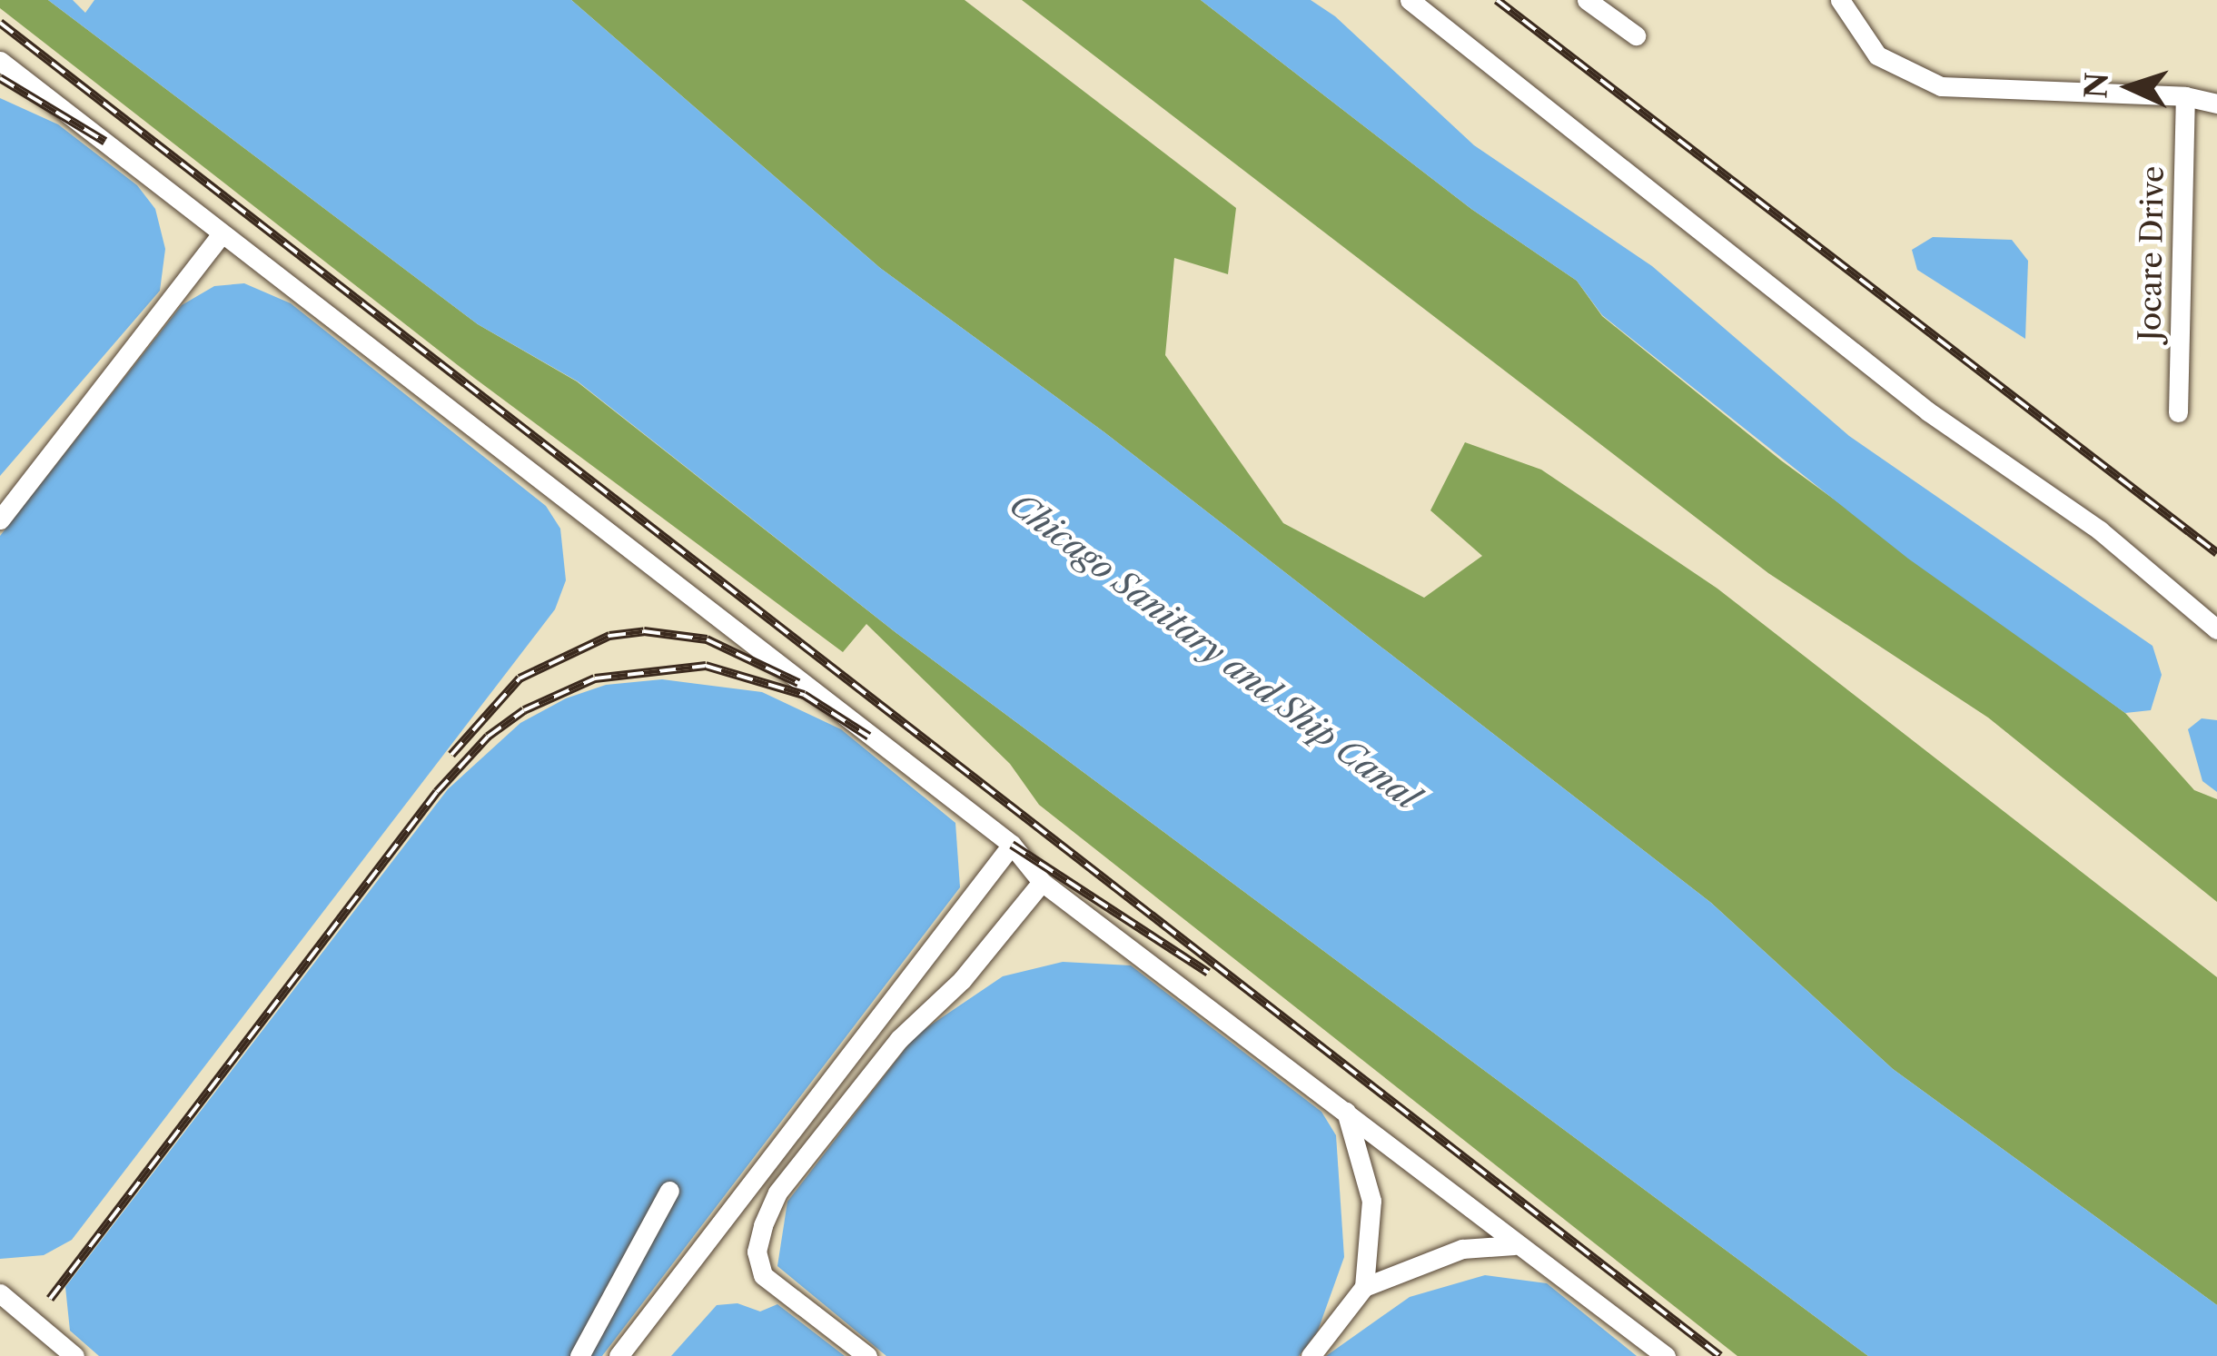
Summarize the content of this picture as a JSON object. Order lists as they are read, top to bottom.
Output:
{
  "streets": {
    "street": ["Jocare Drive"]
  },
  "water": ["Chicago Sanitary and Ship Canal"],
  "north": "left"
}
